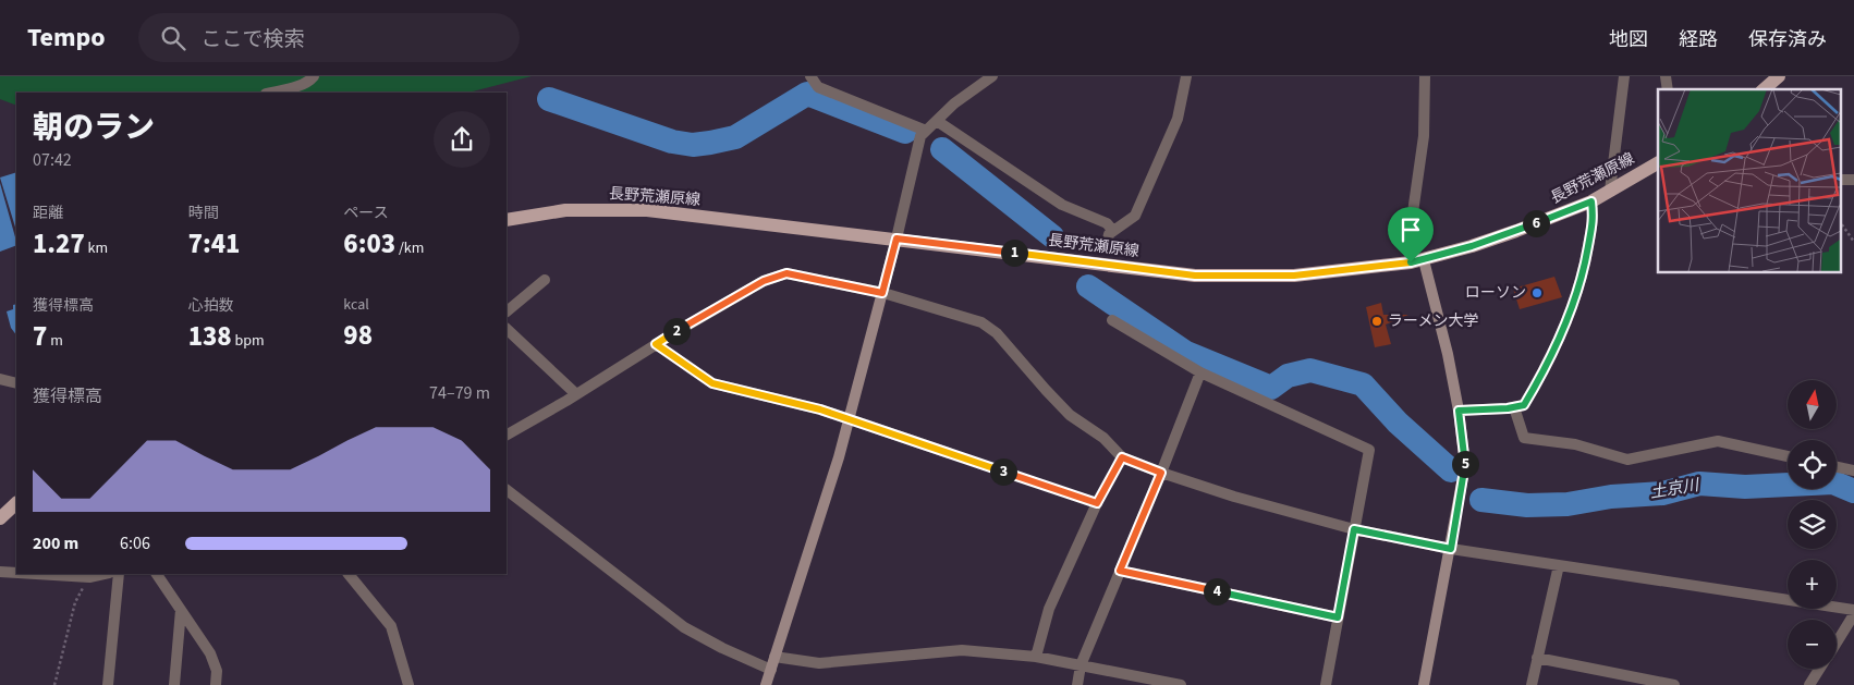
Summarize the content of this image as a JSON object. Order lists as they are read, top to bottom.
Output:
{
  "streets": {
    "main road": ["長野荒瀬原線"]
  },
  "water": ["土京川"],
  "places": ["ローソン", "ラーメン大学"],
  "north": "top",
  "page": {
    "header": "Tempo",
    "search": "ここで検索",
    "nav": ["地図", "経路", "保存済み"],
    "heading": ["朝のラン", "07:42"],
    "stats": [
      ["距離", "1.27 km"],
      ["時間", "7:41"],
      ["ペース", "6:03 /km"],
      ["獲得標高", "7 m"],
      ["心拍数", "138 bpm"],
      ["kcal", "98"]
    ],
    "pins": [
      "6",
      "1",
      "2",
      "5",
      "3",
      "4"
    ],
    "chart": ["獲得標高", "74–79 m"],
    "map_buttons": ["+", "−"],
    "list": [
      {
        "name": "200 m",
        "note": "6:06"
      }
    ]
  }
}
